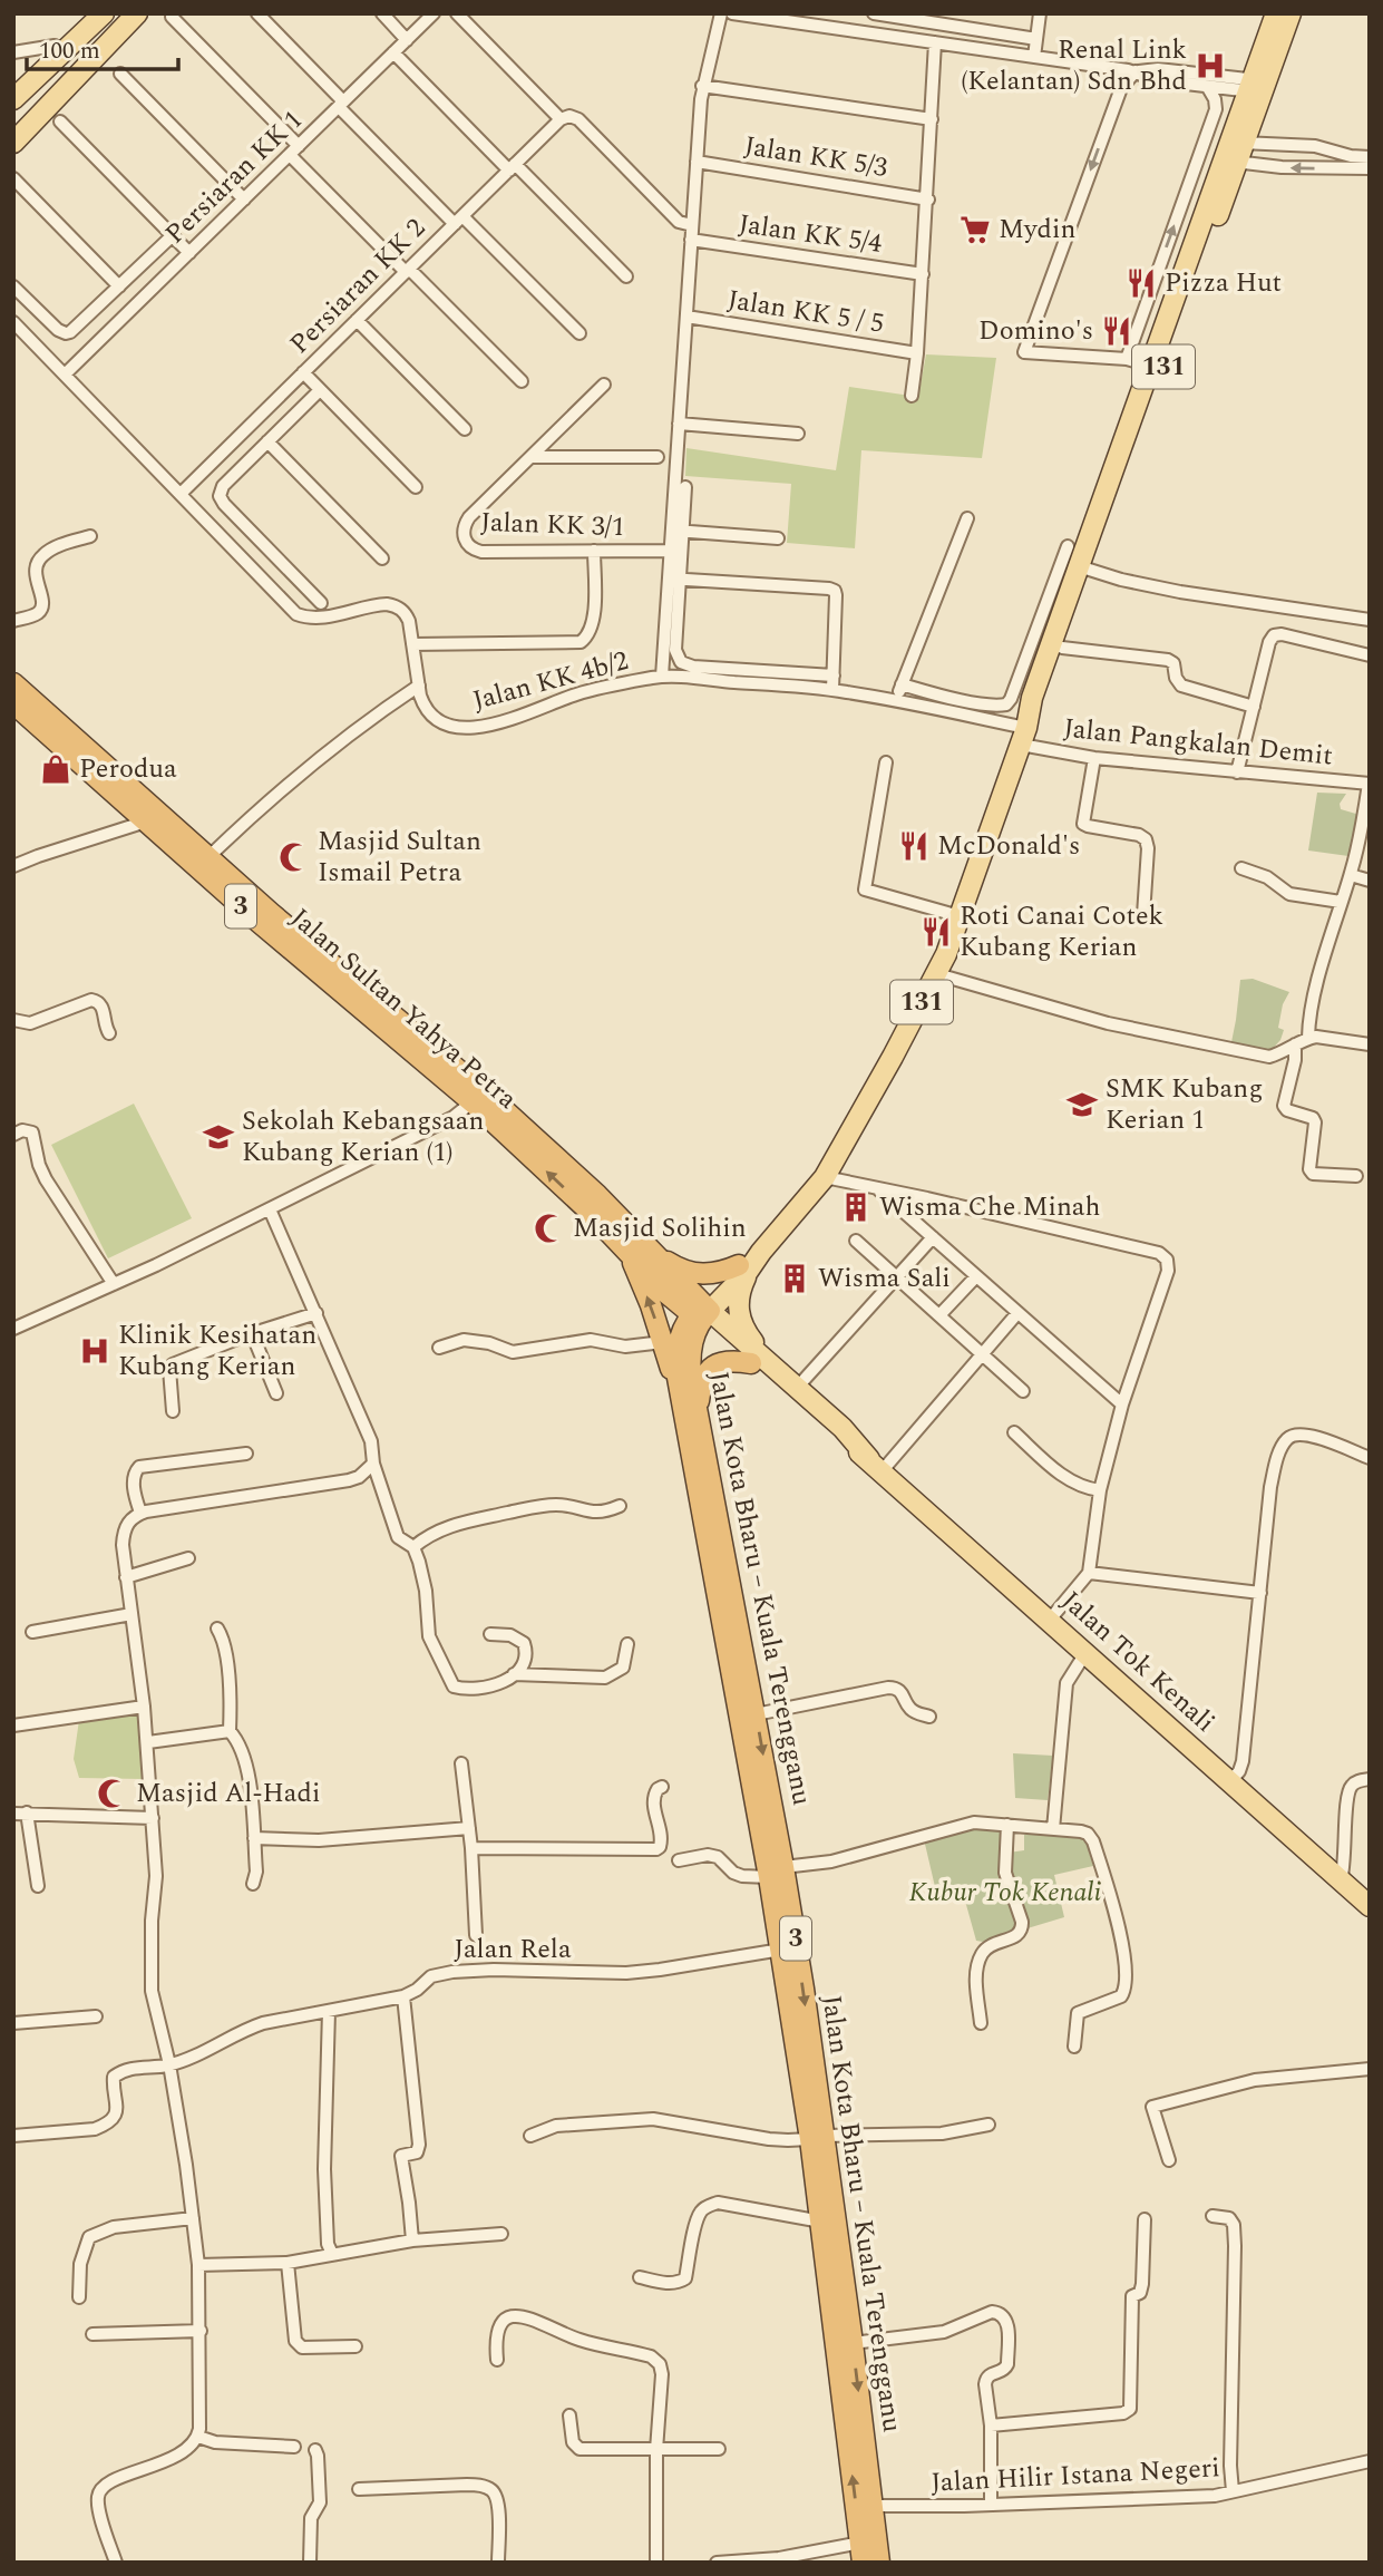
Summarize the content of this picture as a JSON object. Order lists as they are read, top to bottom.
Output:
{
  "streets": {
    "highway": ["3", "Jalan Sultan Yahya Petra", "Jalan Kota Bharu – Kuala Terengganu"],
    "main road": ["131", "Jalan Tok Kenali"],
    "street": [
      "Jalan KK 5/3",
      "Persiaran KK 1",
      "Jalan KK 5/4",
      "Persiaran KK 2",
      "Jalan KK 5 / 5",
      "Jalan KK 3/1",
      "Jalan KK 4b/2",
      "Jalan Pangkalan Demit",
      "Jalan Rela",
      "Jalan Hilir Istana Negeri"
    ]
  },
  "crossings": [
    ["Persiaran KK 1", "Jalan KK 4b/2"],
    ["Persiaran KK 2", "Jalan KK 4b/2"],
    ["131", "Jalan KK 4b/2"],
    ["131", "Jalan Pangkalan Demit"],
    ["131", "Jalan Sultan Yahya Petra"],
    ["131", "Jalan Kota Bharu – Kuala Terengganu"],
    ["131", "Jalan Tok Kenali"],
    ["Jalan KK 4b/2", "Jalan Pangkalan Demit"],
    ["Jalan Sultan Yahya Petra", "Jalan Kota Bharu – Kuala Terengganu"],
    ["Jalan Sultan Yahya Petra", "Jalan Tok Kenali"],
    ["Jalan Kota Bharu – Kuala Terengganu", "Jalan Tok Kenali"],
    ["Jalan Kota Bharu – Kuala Terengganu", "Jalan Rela"],
    ["Jalan Kota Bharu – Kuala Terengganu", "Jalan Hilir Istana Negeri"]
  ],
  "parks": ["Kubur Tok Kenali"],
  "places": {
    "hospital": ["Renal Link (Kelantan) Sdn Bhd", "Klinik Kesihatan Kubang Kerian"],
    "supermarket": ["Mydin"],
    "restaurant": [
      "Pizza Hut",
      "Domino's",
      "McDonald's",
      "Roti Canai Cotek Kubang Kerian"
    ],
    "shop": ["Perodua"],
    "mosque": ["Masjid Sultan Ismail Petra", "Masjid Solihin", "Masjid Al-Hadi"],
    "school or university": ["SMK Kubang Kerian 1", "Sekolah Kebangsaan Kubang Kerian (1)"],
    "building": ["Wisma Che Minah", "Wisma Sali"]
  },
  "scale_bar": "100 m"
}
